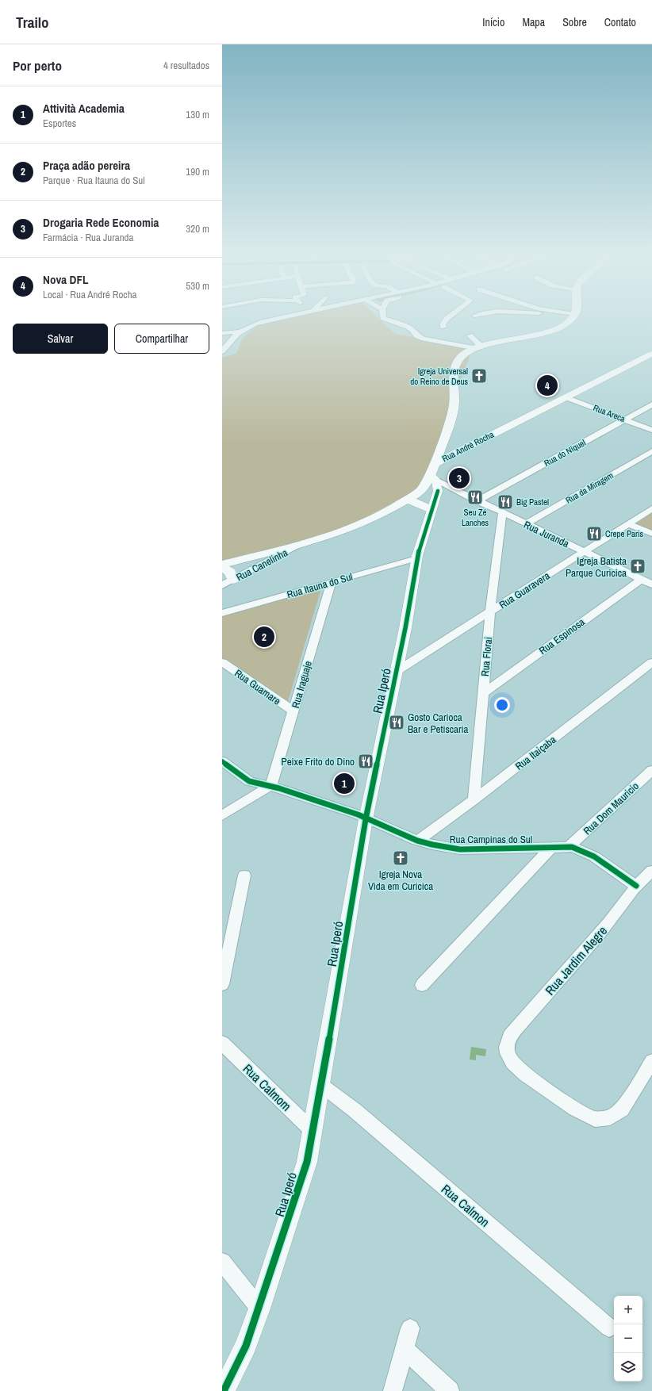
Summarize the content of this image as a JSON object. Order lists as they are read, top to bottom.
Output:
{
  "streets": {
    "main road": ["Rua André Rocha"],
    "street": [
      "Rua Areca",
      "Rua do Níquel",
      "Rua da Miragem",
      "Rua Juranda",
      "Rua Canelinha",
      "Rua Itauna do Sul",
      "Rua Guaravera",
      "Rua Espinosa",
      "Rua Florai",
      "Rua Iraguaje",
      "Rua Guamare",
      "Rua Iperó",
      "Rua Itaiçaba",
      "Rua Dom Mauricio",
      "Rua Campinas do Sul",
      "Rua Jardim Alegre",
      "Rua Calmom",
      "Rua Calmon"
    ]
  },
  "crossings": [
    ["Rua Areca", "Rua André Rocha"],
    ["Rua Areca", "Rua do Níquel"],
    ["Rua André Rocha", "Rua Juranda"],
    ["Rua André Rocha", "Rua Canelinha"],
    ["Rua do Níquel", "Rua Juranda"],
    ["Rua da Miragem", "Rua Juranda"],
    ["Rua Juranda", "Rua Guaravera"],
    ["Rua Juranda", "Rua Espinosa"],
    ["Rua Juranda", "Rua Florai"],
    ["Rua Juranda", "Rua Iperó"],
    ["Rua Itauna do Sul", "Rua Iraguaje"],
    ["Rua Itauna do Sul", "Rua Iperó"],
    ["Rua Guaravera", "Rua Florai"],
    ["Rua Guaravera", "Rua Iperó"],
    ["Rua Espinosa", "Rua Florai"],
    ["Rua Florai", "Rua Itaiçaba"],
    ["Rua Iraguaje", "Rua Guamare"],
    ["Rua Iraguaje", "Rua Campinas do Sul"],
    ["Rua Iperó", "Rua Campinas do Sul"],
    ["Rua Iperó", "Rua Calmom"],
    ["Rua Iperó", "Rua Calmon"],
    ["Rua Itaiçaba", "Rua Campinas do Sul"],
    ["Rua Dom Mauricio", "Rua Campinas do Sul"],
    ["Rua Campinas do Sul", "Rua Jardim Alegre"]
  ],
  "places": {
    "church": ["Igreja Universal do Reino de Deus", "Igreja Batista Parque Curicica", "Igreja Nova Vida em Curicica"],
    "restaurant": [
      "Seu Zé Lanches",
      "Big Pastel",
      "Crepe Paris",
      "Gosto Carioca Bar e Petiscaria",
      "Peixe Frito do Dino"
    ]
  },
  "page": {
    "header": "Trailo",
    "nav": [
      "Início",
      "Mapa",
      "Sobre",
      "Contato"
    ],
    "heading": ["Por perto", "4 resultados"],
    "list": [
      {
        "mark": "1",
        "name": "Attività Academia",
        "note": "Esportes",
        "value": "130 m"
      },
      {
        "mark": "2",
        "name": "Praça adão pereira",
        "note": "Parque · Rua Itauna do Sul",
        "value": "190 m"
      },
      {
        "mark": "3",
        "name": "Drogaria Rede Economia",
        "note": "Farmácia · Rua Juranda",
        "value": "320 m"
      },
      {
        "mark": "4",
        "name": "Nova DFL",
        "note": "Local · Rua André Rocha",
        "value": "530 m"
      }
    ],
    "buttons": ["Salvar", "Compartilhar"],
    "pins": [
      "4",
      "3",
      "2",
      "1"
    ],
    "map_buttons": ["+", "−"]
  }
}
